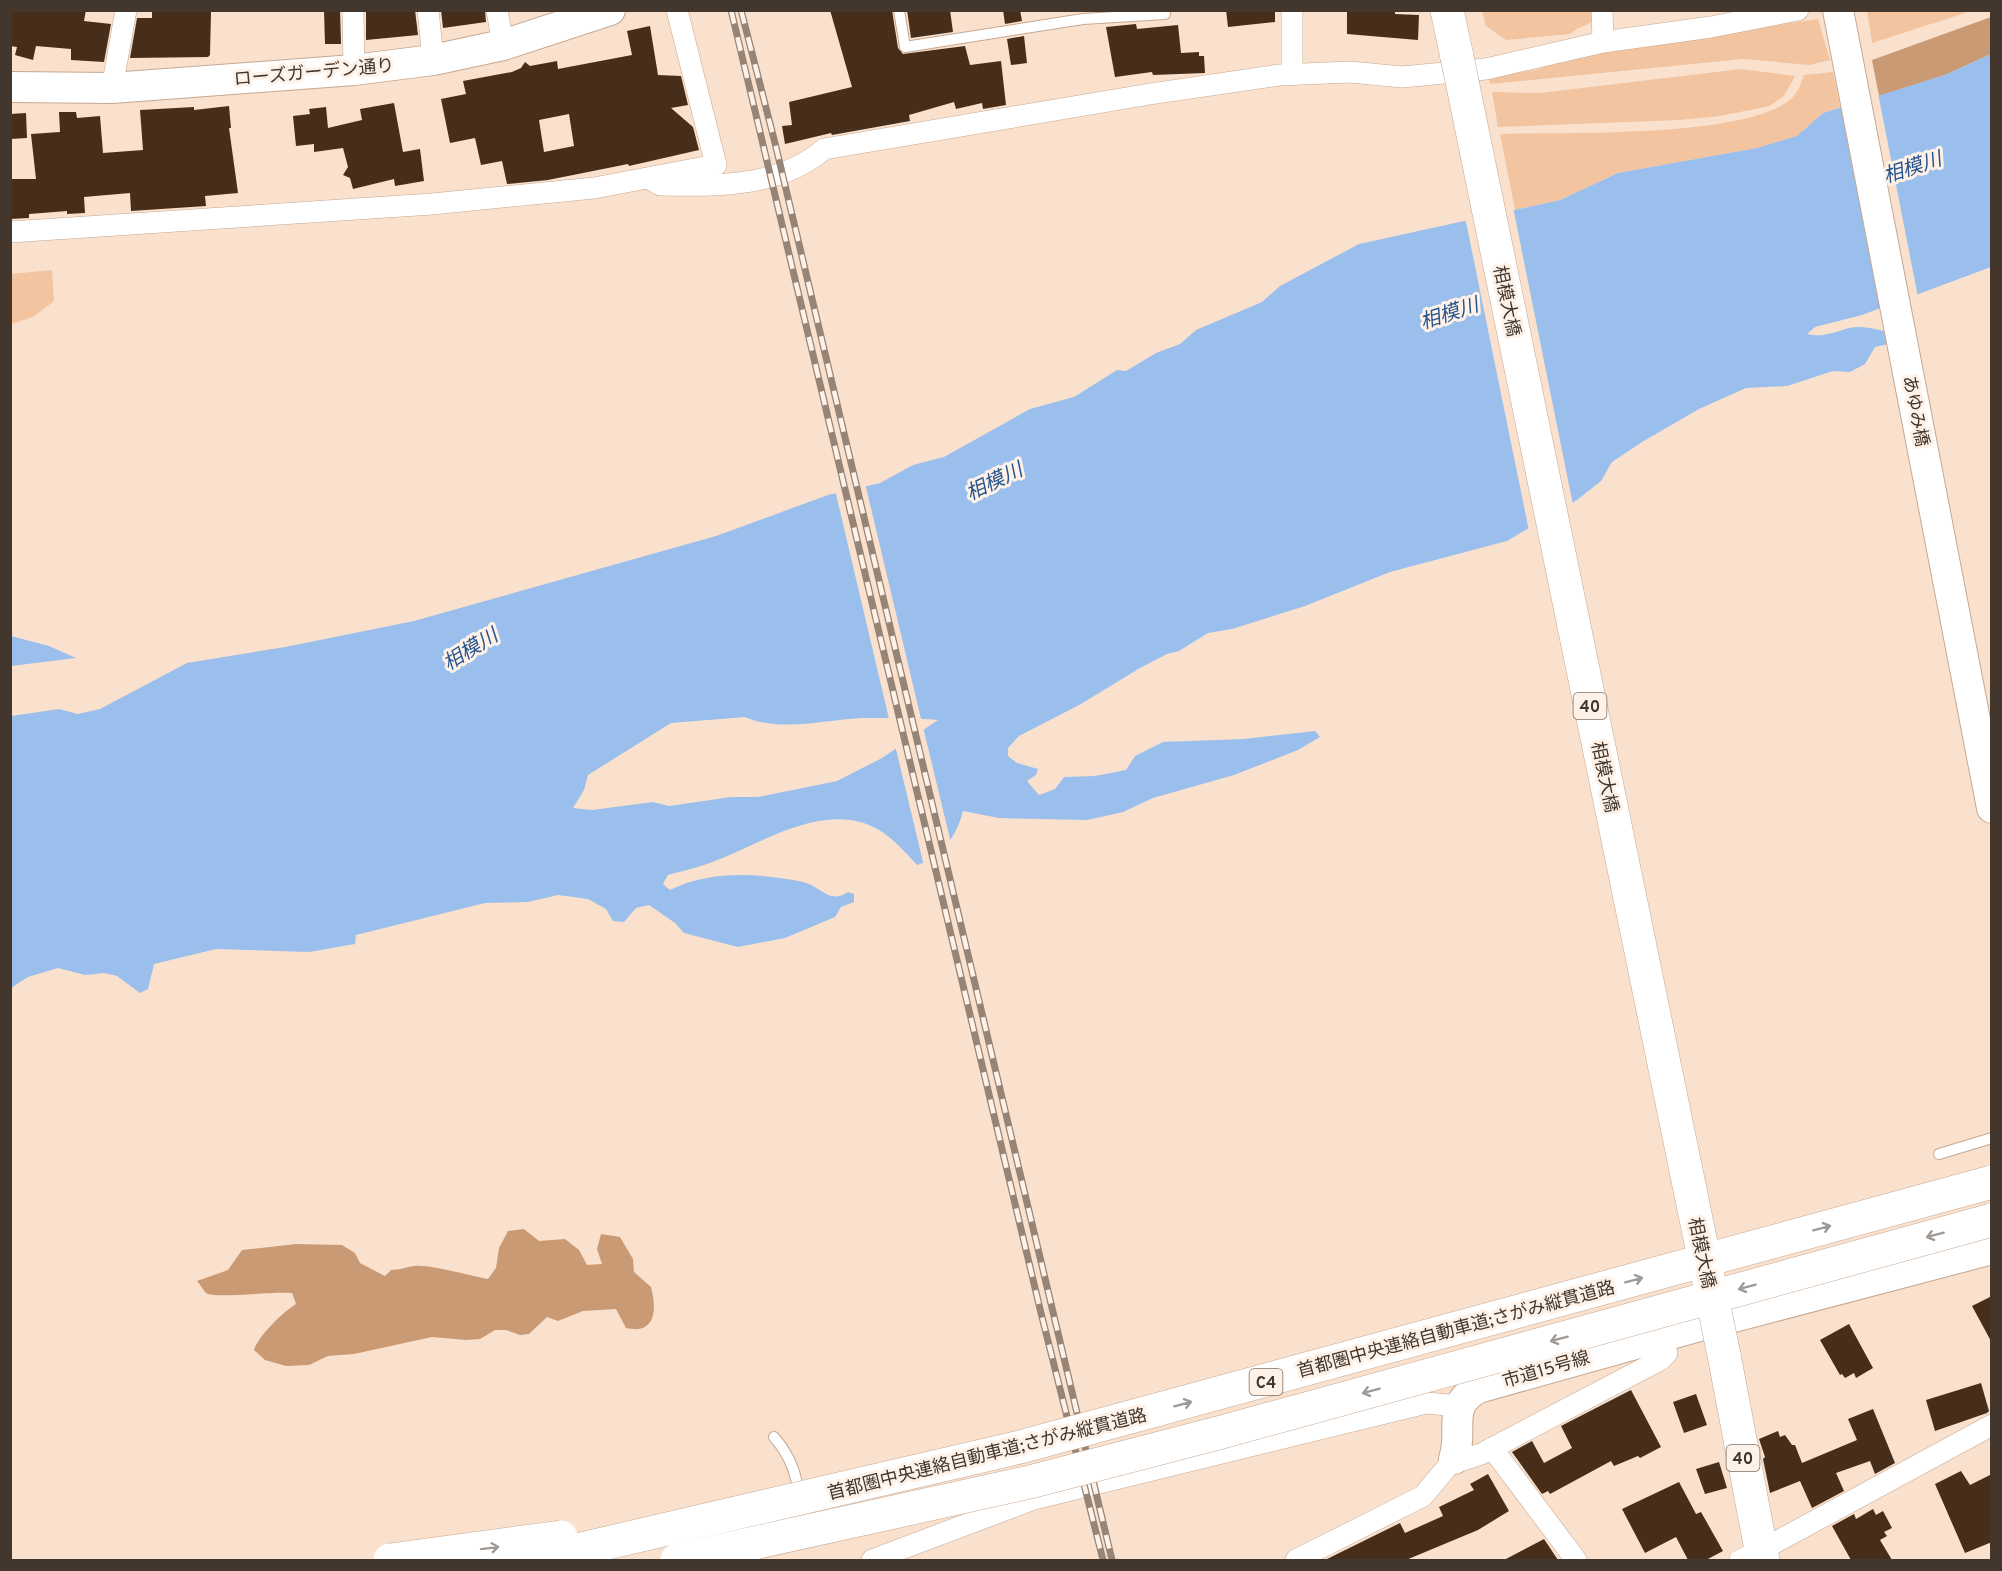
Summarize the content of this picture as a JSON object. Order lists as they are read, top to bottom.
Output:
{
  "streets": {
    "main road": [
      "相模大橋",
      "40",
      "首都圏中央連絡自動車道;さがみ縦貫道路",
      "C4"
    ],
    "street": ["ローズガーデン通り", "あゆみ橋", "市道15号線"]
  },
  "water": ["相模川"]
}
